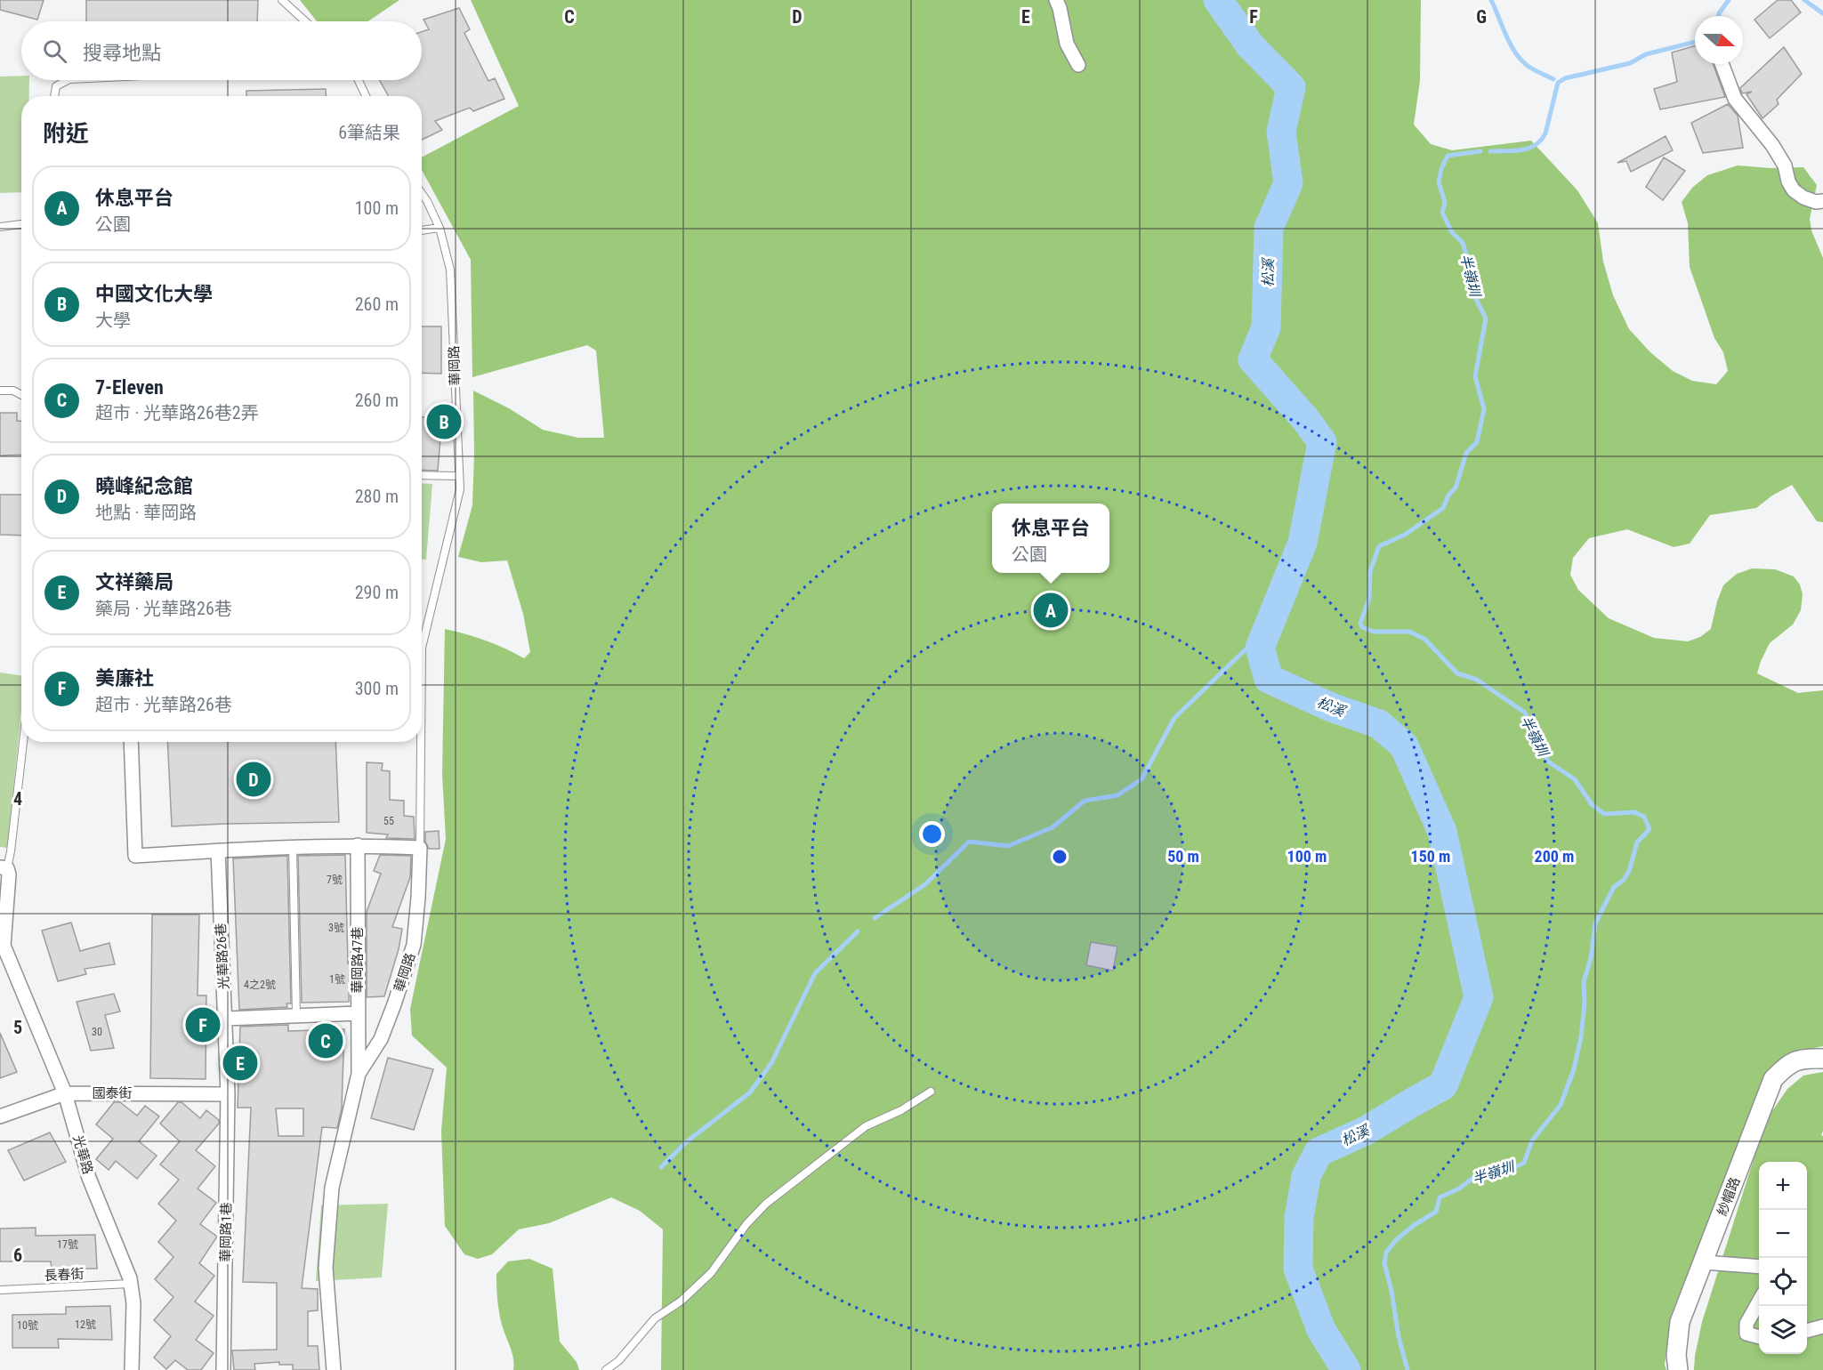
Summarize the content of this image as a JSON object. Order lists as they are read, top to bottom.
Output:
{
  "streets": {
    "street": [
      "華岡路",
      "光華路26巷",
      "華岡路47巷",
      "國泰街",
      "光華路",
      "紗帽路",
      "華岡路1巷"
    ],
    "lane": ["長春街"]
  },
  "crossings": [
    ["華岡路", "華岡路47巷"],
    ["光華路26巷", "國泰街"],
    ["光華路26巷", "華岡路1巷"],
    ["國泰街", "光華路"],
    ["國泰街", "華岡路1巷"],
    ["光華路", "長春街"]
  ],
  "water": ["松溪", "半嶺圳"],
  "house_numbers": [
    "55",
    "7號",
    "3號",
    "1號",
    "4之2號",
    "30",
    "17號",
    "12號",
    "10號"
  ],
  "north": "right",
  "page": {
    "search": "搜尋地點",
    "heading": ["附近", "6筆結果"],
    "list": [
      {
        "mark": "A",
        "name": "休息平台",
        "note": "公園",
        "value": "100 m"
      },
      {
        "mark": "B",
        "name": "中國文化大學",
        "note": "大學",
        "value": "260 m"
      },
      {
        "mark": "C",
        "name": "7-Eleven",
        "note": "超市 · 光華路26巷2弄",
        "value": "260 m"
      },
      {
        "mark": "D",
        "name": "曉峰紀念館",
        "note": "地點 · 華岡路",
        "value": "280 m"
      },
      {
        "mark": "E",
        "name": "文祥藥局",
        "note": "藥局 · 光華路26巷",
        "value": "290 m"
      },
      {
        "mark": "F",
        "name": "美廉社",
        "note": "超市 · 光華路26巷",
        "value": "300 m"
      }
    ],
    "pins": [
      "B",
      "A",
      "D",
      "F",
      "C",
      "E"
    ],
    "popup": ["休息平台", "公園"],
    "map_buttons": ["+", "−"]
  },
  "grid": {
    "columns": [
      "C",
      "D",
      "E",
      "F",
      "G"
    ],
    "rows": ["4", "5", "6"]
  },
  "rings": [
    "50 m",
    "100 m",
    "150 m",
    "200 m"
  ]
}
